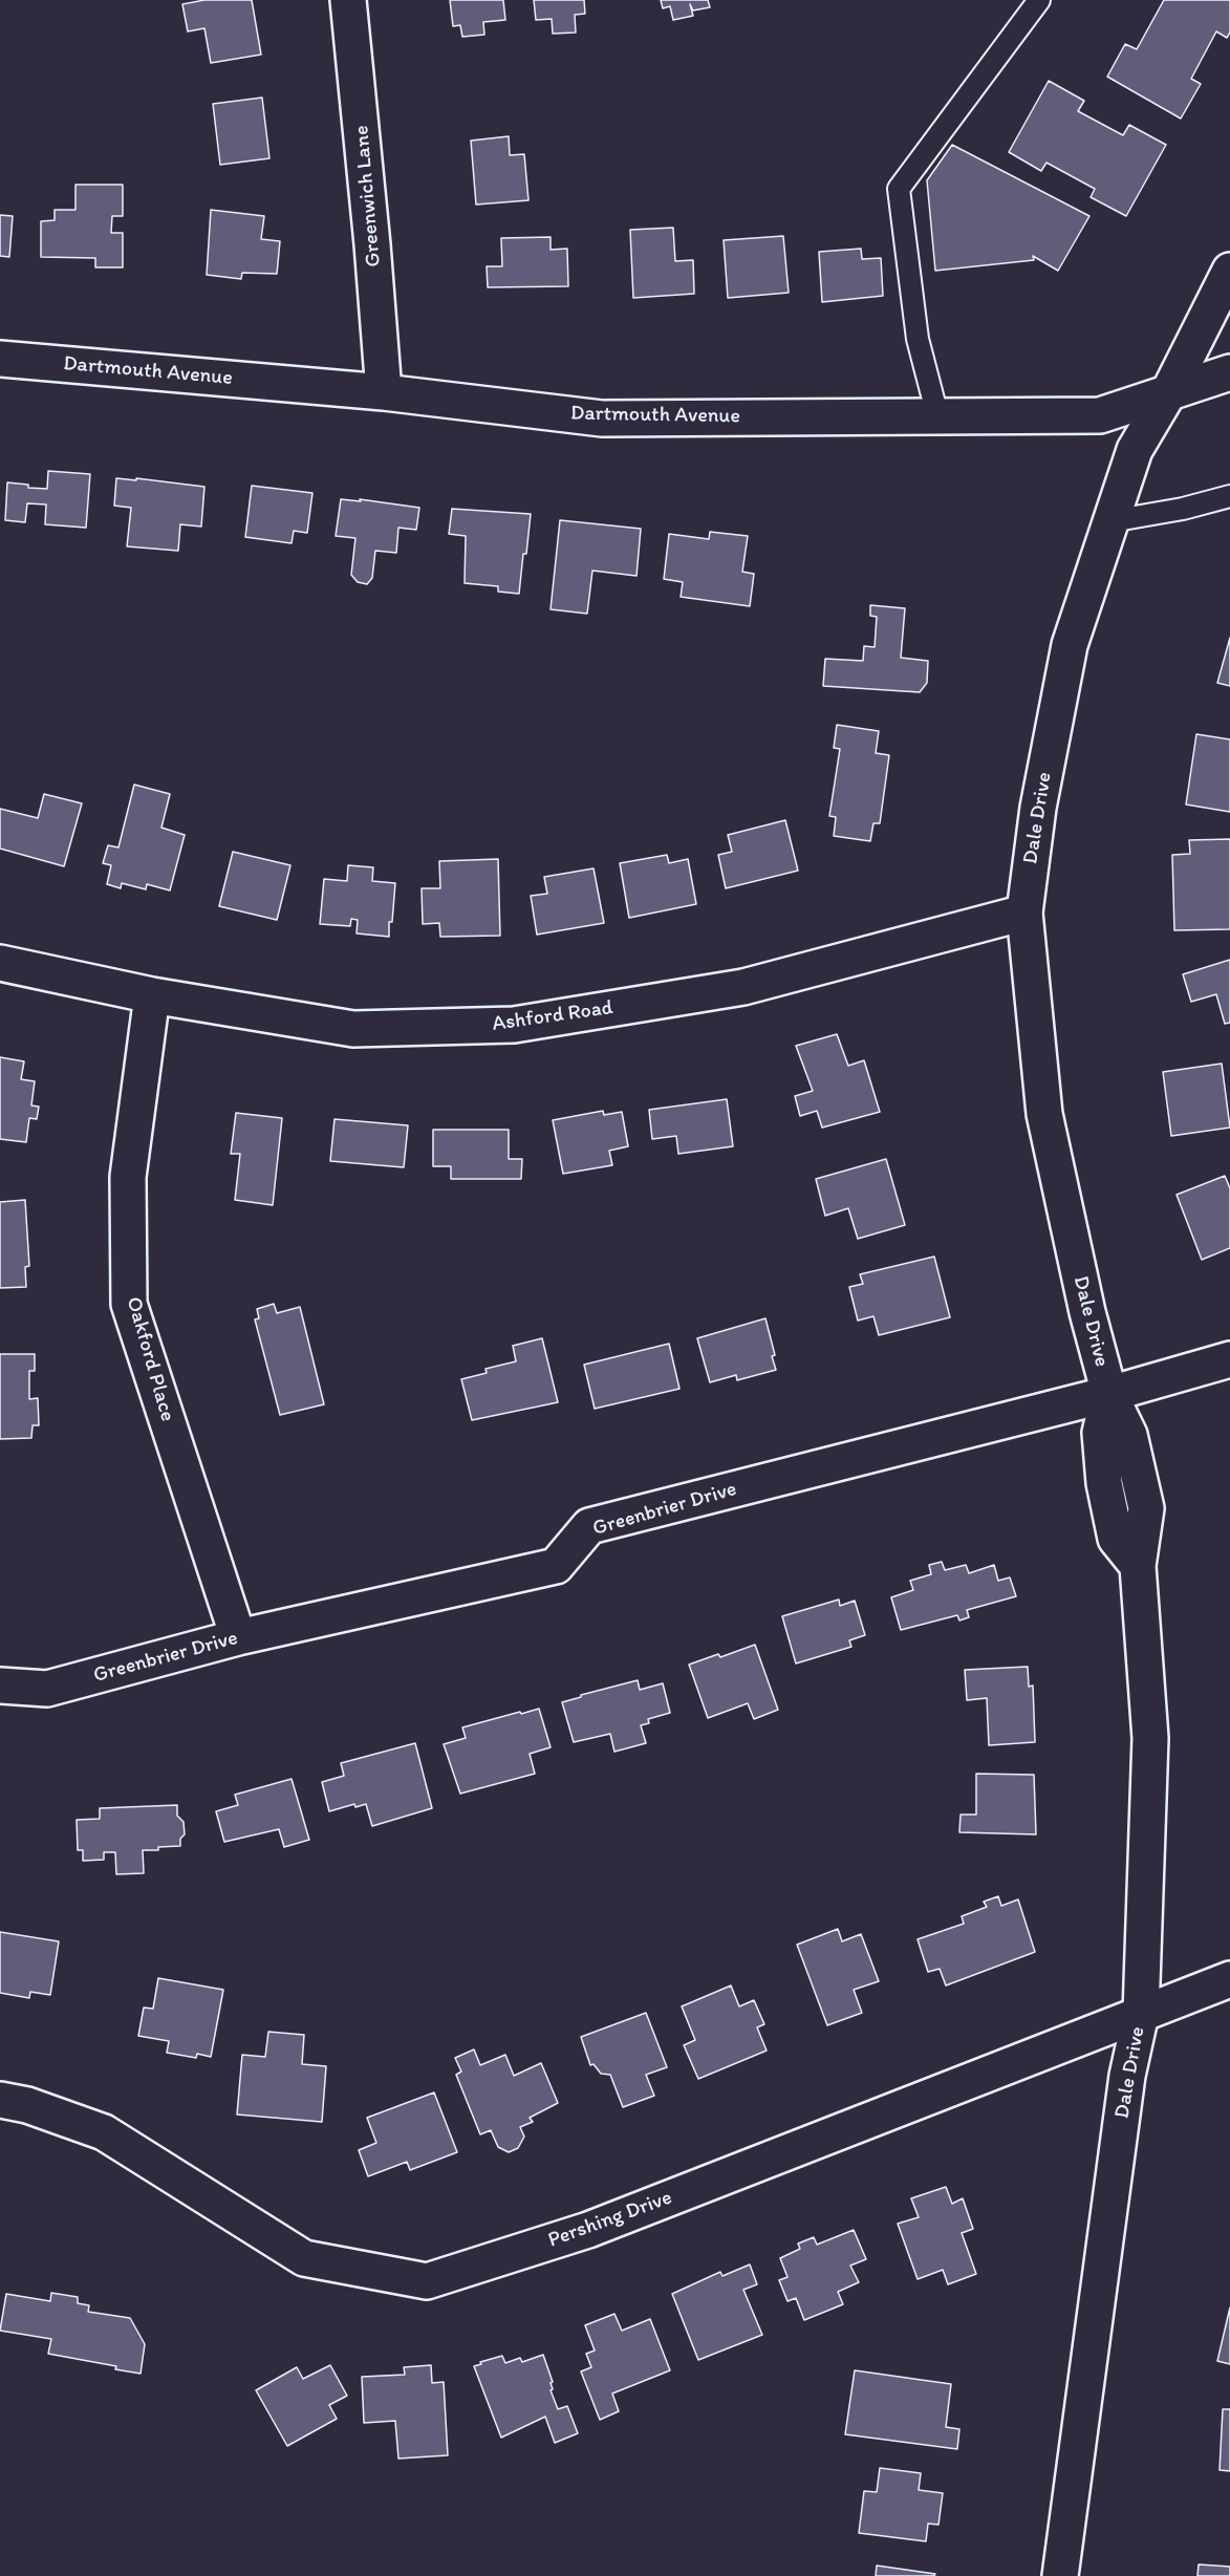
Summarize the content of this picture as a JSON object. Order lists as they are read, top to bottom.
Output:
{
  "streets": {
    "street": [
      "Greenwich Lane",
      "Dartmouth Avenue",
      "Dale Drive",
      "Ashford Road",
      "Oakford Place",
      "Greenbrier Drive",
      "Pershing Drive"
    ]
  },
  "crossings": [
    ["Greenwich Lane", "Dartmouth Avenue"],
    ["Dartmouth Avenue", "Dale Drive"],
    ["Dale Drive", "Ashford Road"],
    ["Dale Drive", "Greenbrier Drive"],
    ["Dale Drive", "Pershing Drive"],
    ["Ashford Road", "Oakford Place"],
    ["Oakford Place", "Greenbrier Drive"]
  ]
}
